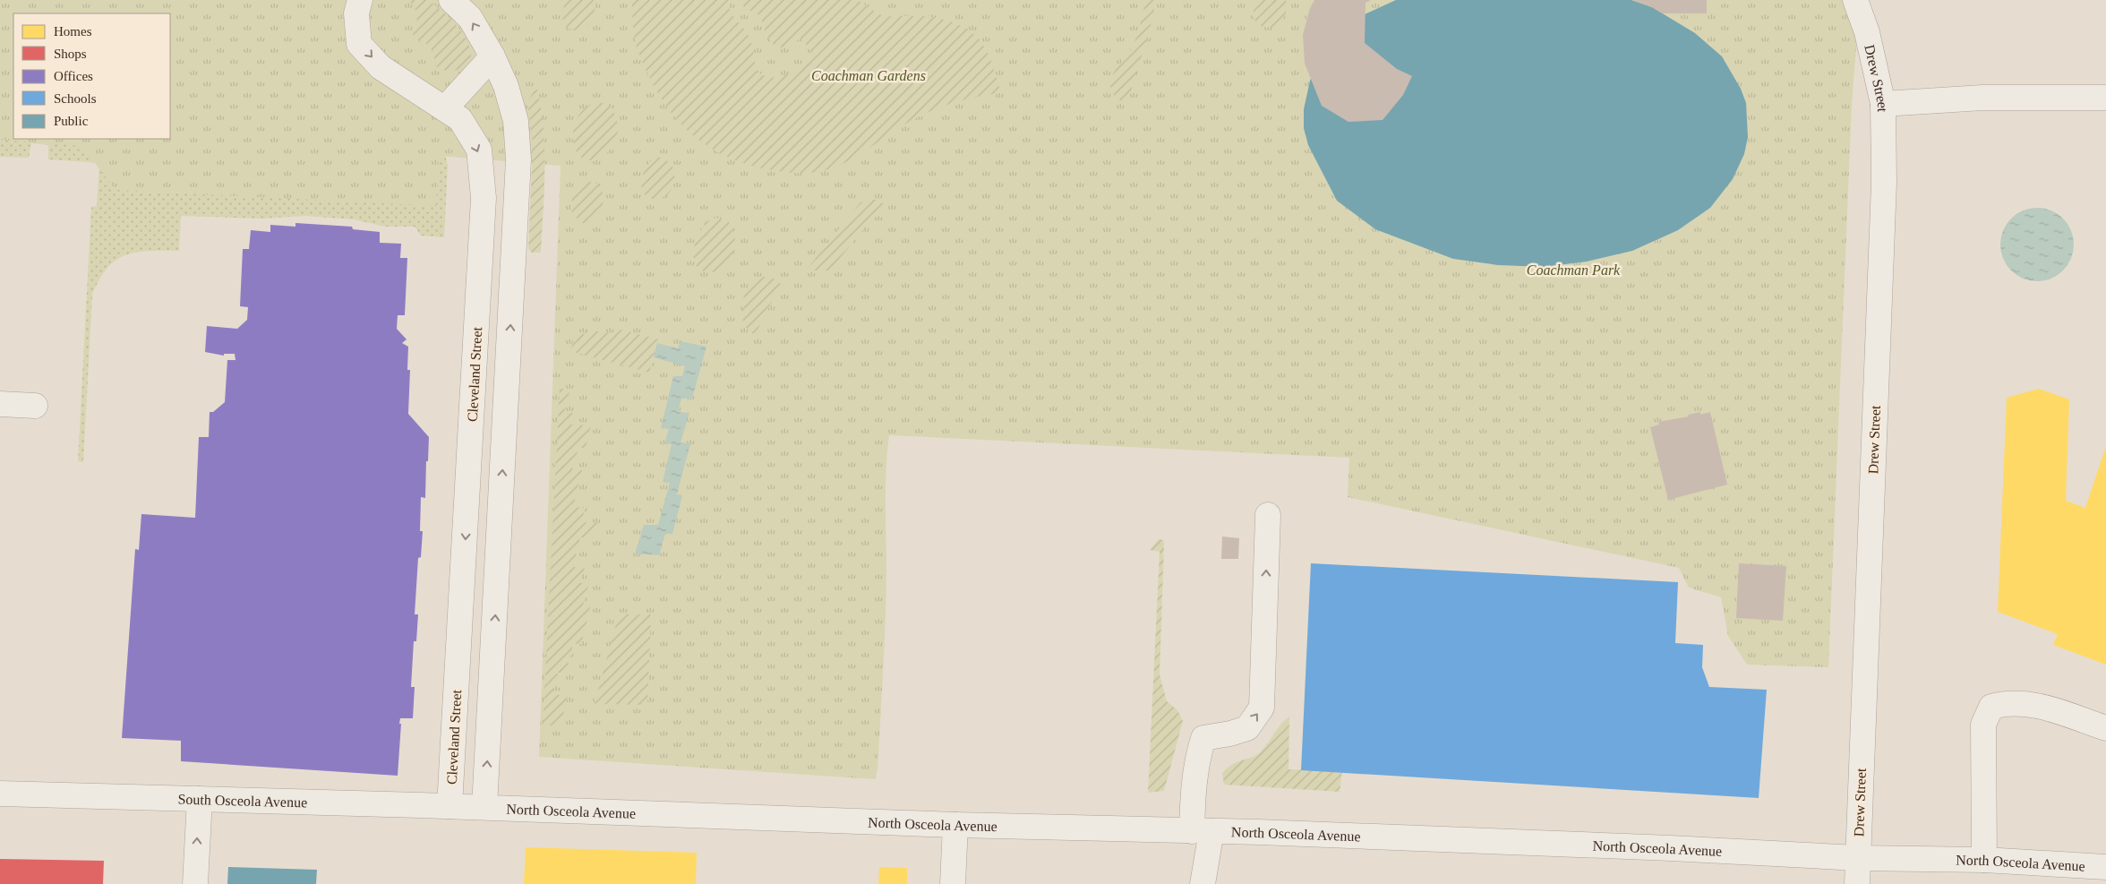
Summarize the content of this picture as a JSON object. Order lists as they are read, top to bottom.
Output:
{
  "streets": {
    "street": [
      "Drew Street",
      "Cleveland Street",
      "South Osceola Avenue",
      "North Osceola Avenue"
    ]
  },
  "crossings": [
    ["Drew Street", "North Osceola Avenue"],
    ["Cleveland Street", "South Osceola Avenue"],
    ["South Osceola Avenue", "North Osceola Avenue"]
  ],
  "parks": ["Coachman Gardens", "Coachman Park"],
  "legend": [
    "Homes",
    "Shops",
    "Offices",
    "Schools",
    "Public"
  ]
}
